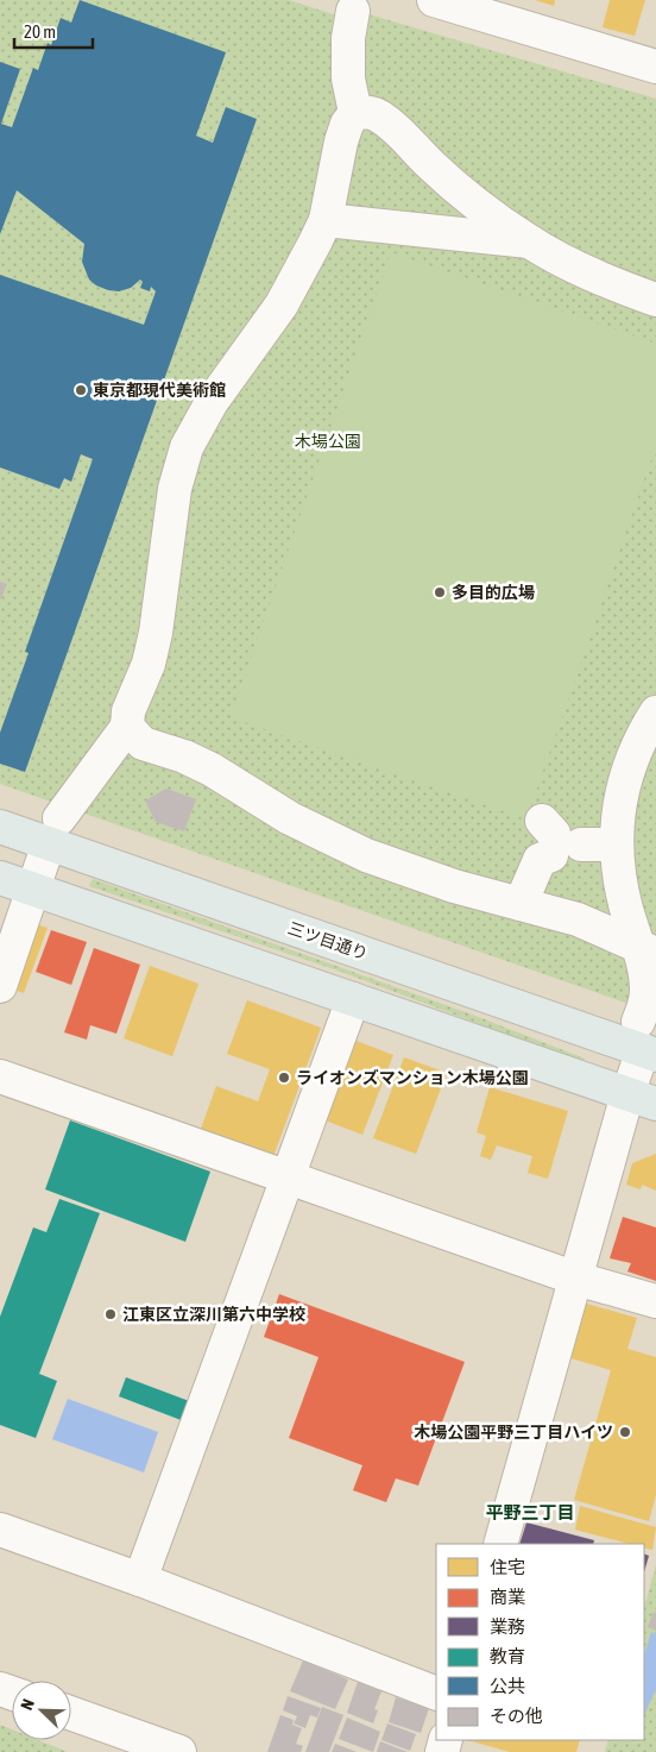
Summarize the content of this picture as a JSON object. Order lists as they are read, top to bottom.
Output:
{
  "streets": {
    "main road": ["三ツ目通り"]
  },
  "districts": ["平野三丁目"],
  "parks": ["木場公園"],
  "places": [
    "東京都現代美術館",
    "多目的広場",
    "ライオンズマンション木場公園",
    "江東区立深川第六中学校",
    "木場公園平野三丁目ハイツ"
  ],
  "legend": [
    "住宅",
    "商業",
    "業務",
    "教育",
    "公共",
    "その他"
  ],
  "scale_bar": "20 m",
  "north": "top left"
}
